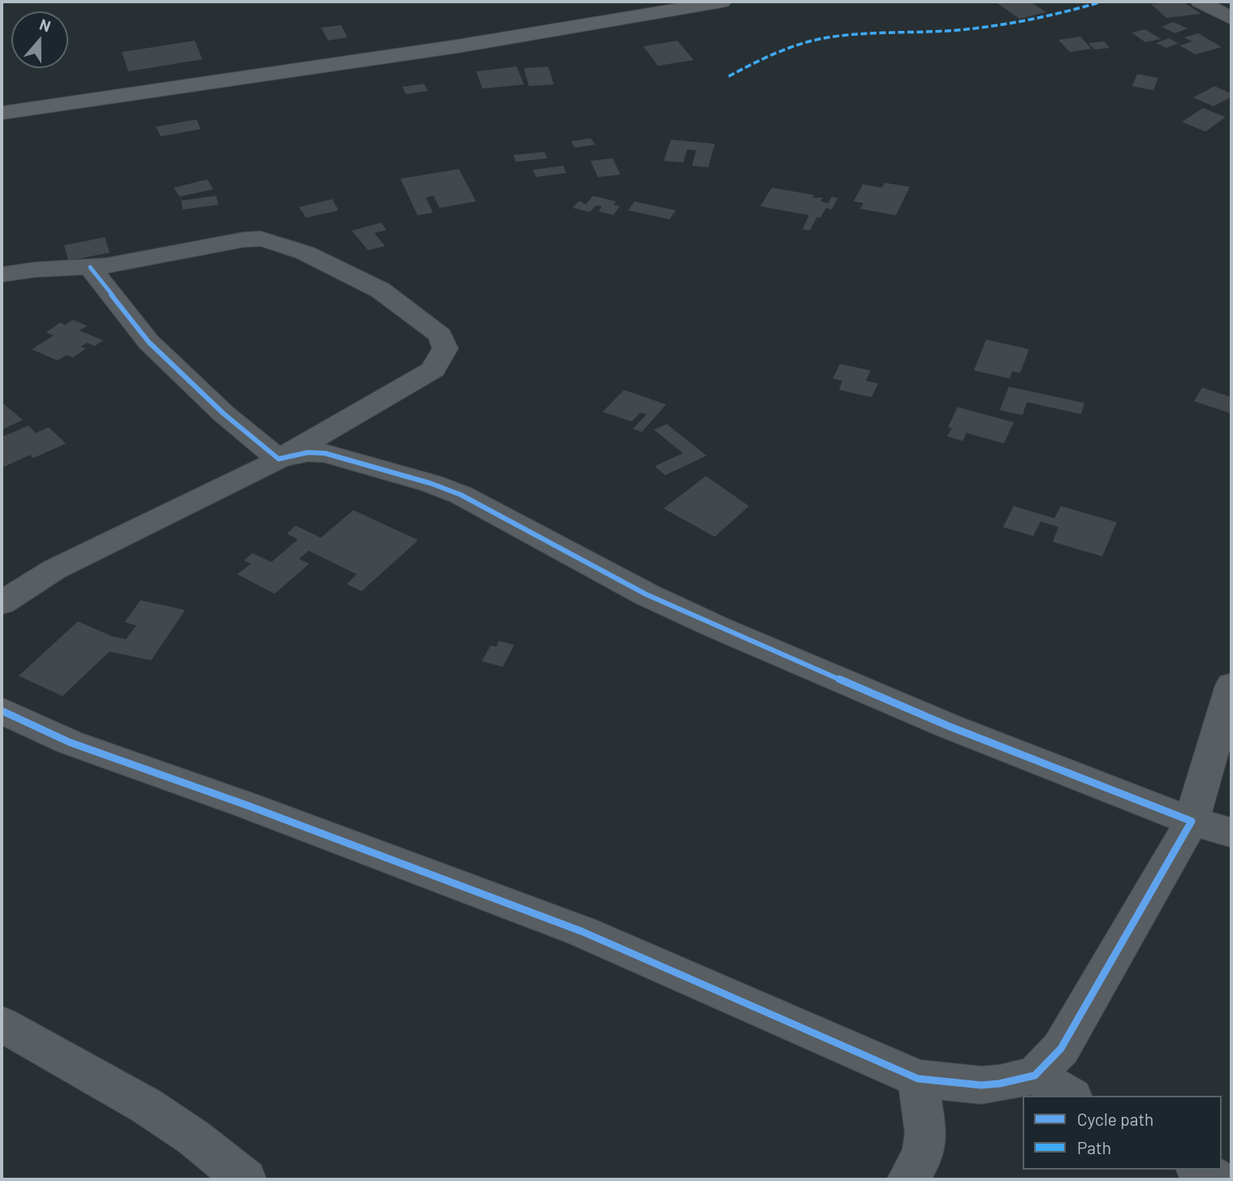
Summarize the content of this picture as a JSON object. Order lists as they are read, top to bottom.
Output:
{
  "legend": ["Cycle path", "Path"],
  "north": "top"
}
